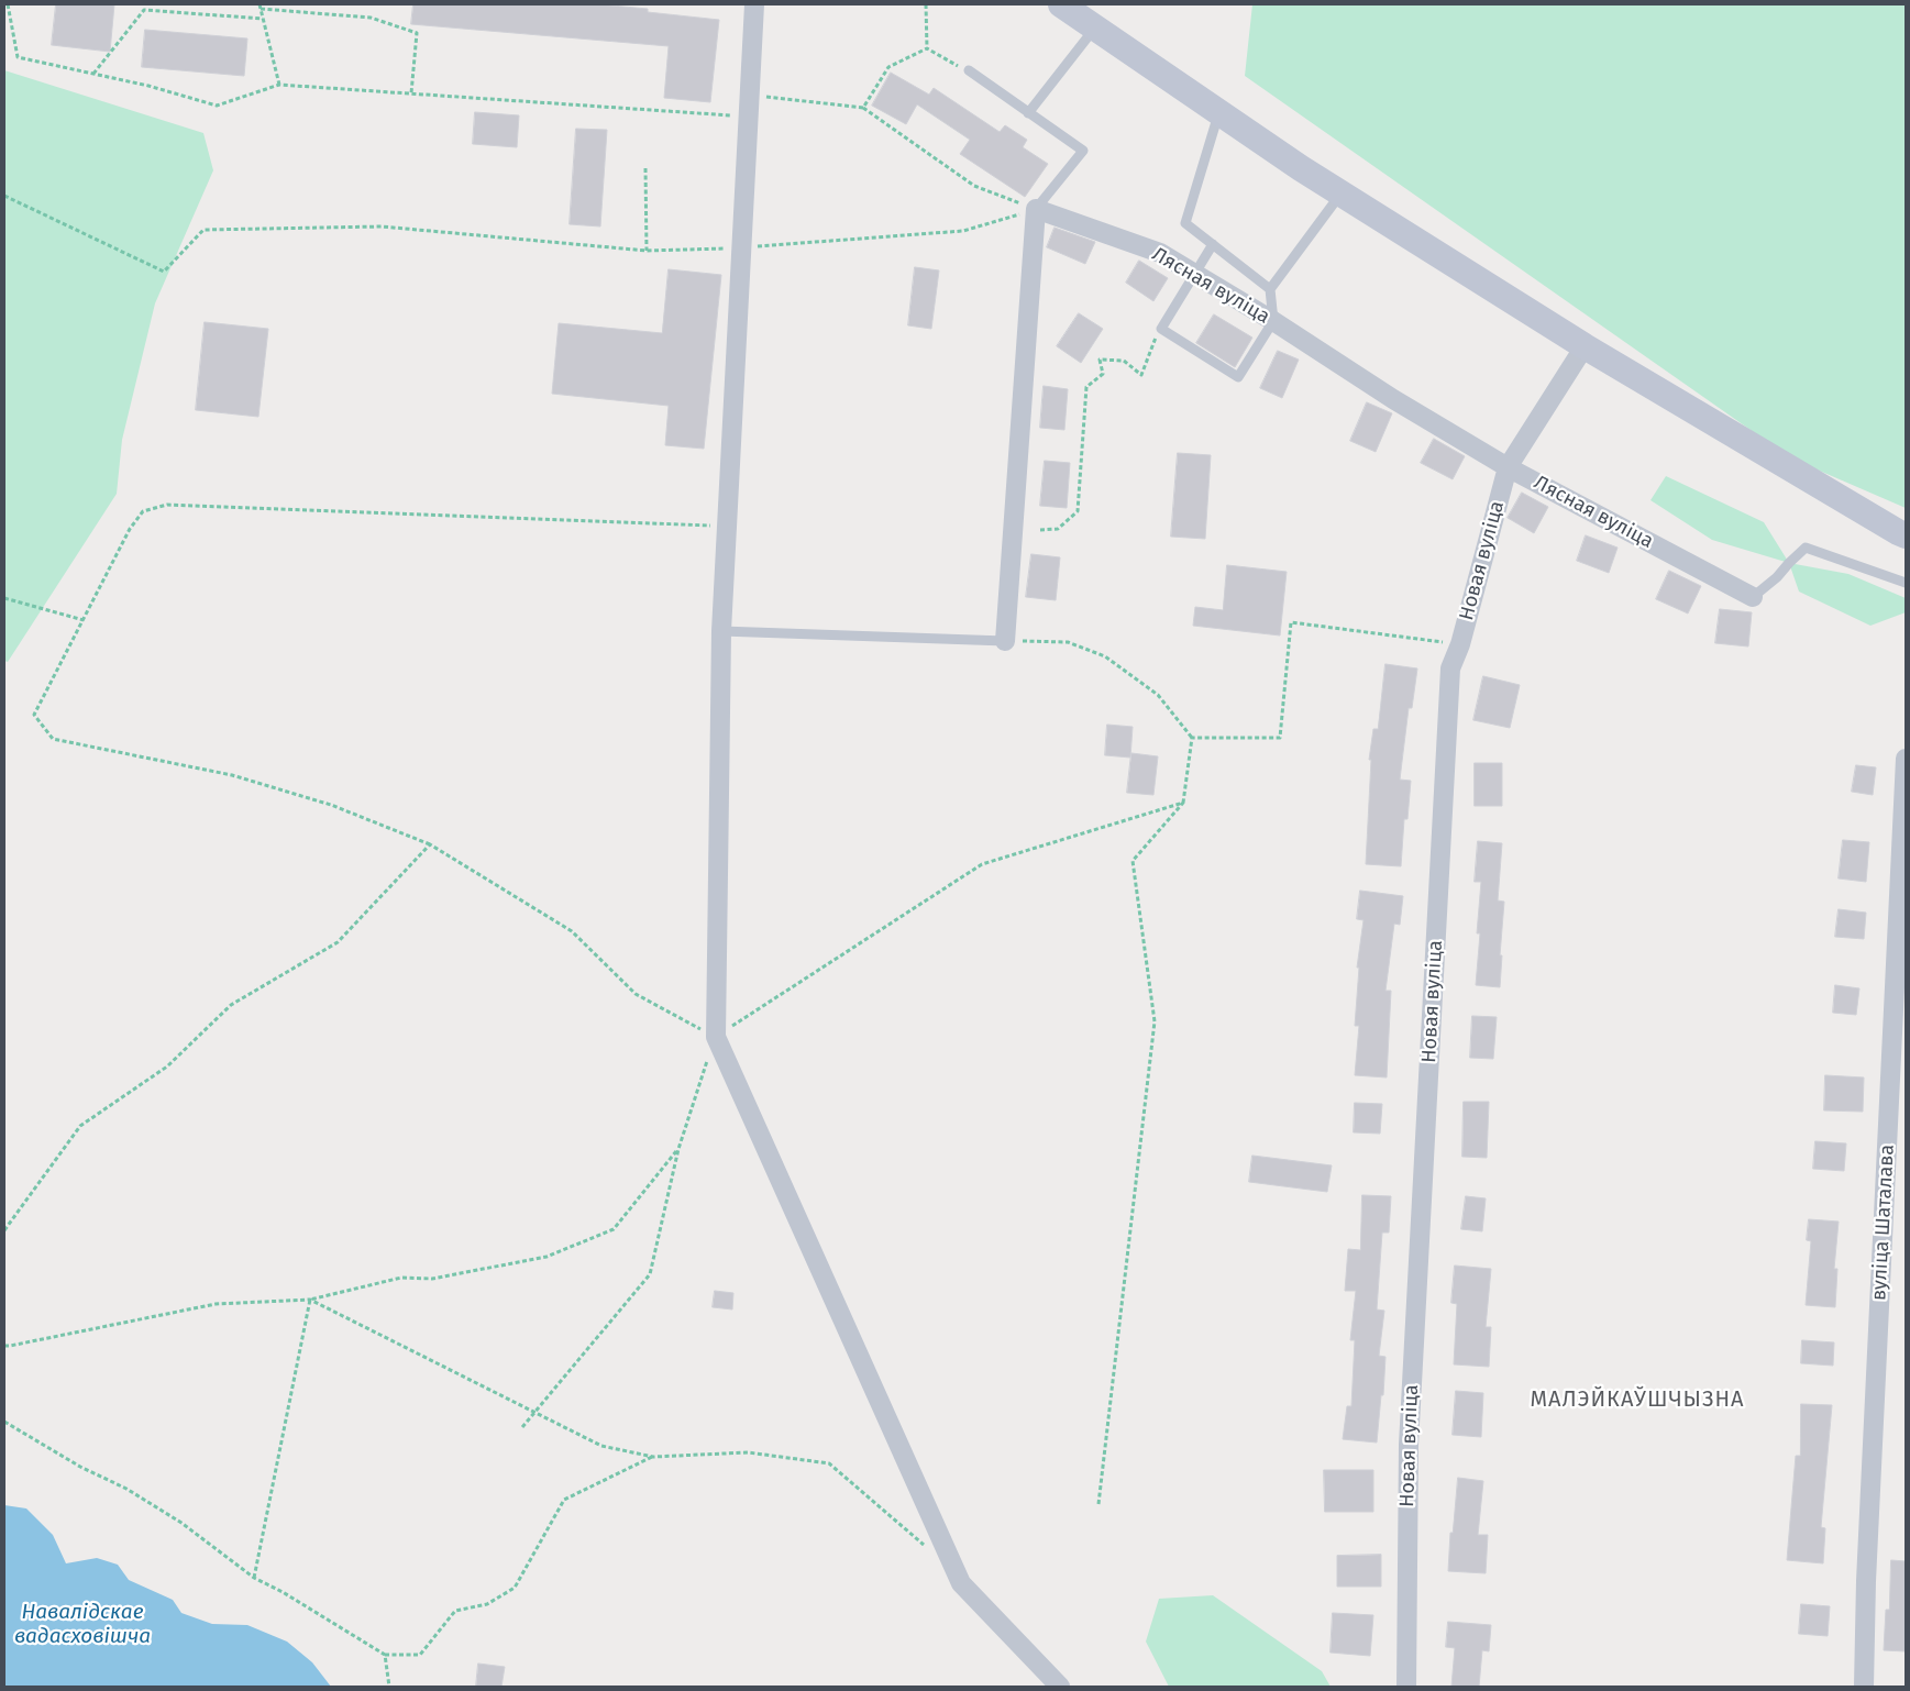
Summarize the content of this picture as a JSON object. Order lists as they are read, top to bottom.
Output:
{
  "streets": {
    "street": ["Лясная вуліца", "Новая вуліца", "вуліца Шаталава"]
  },
  "crossings": [
    ["Лясная вуліца", "Новая вуліца"]
  ],
  "districts": ["МАЛЭЙКАЎШЧЫЗНА"],
  "water": ["Навалідскае вадасховішча"]
}
